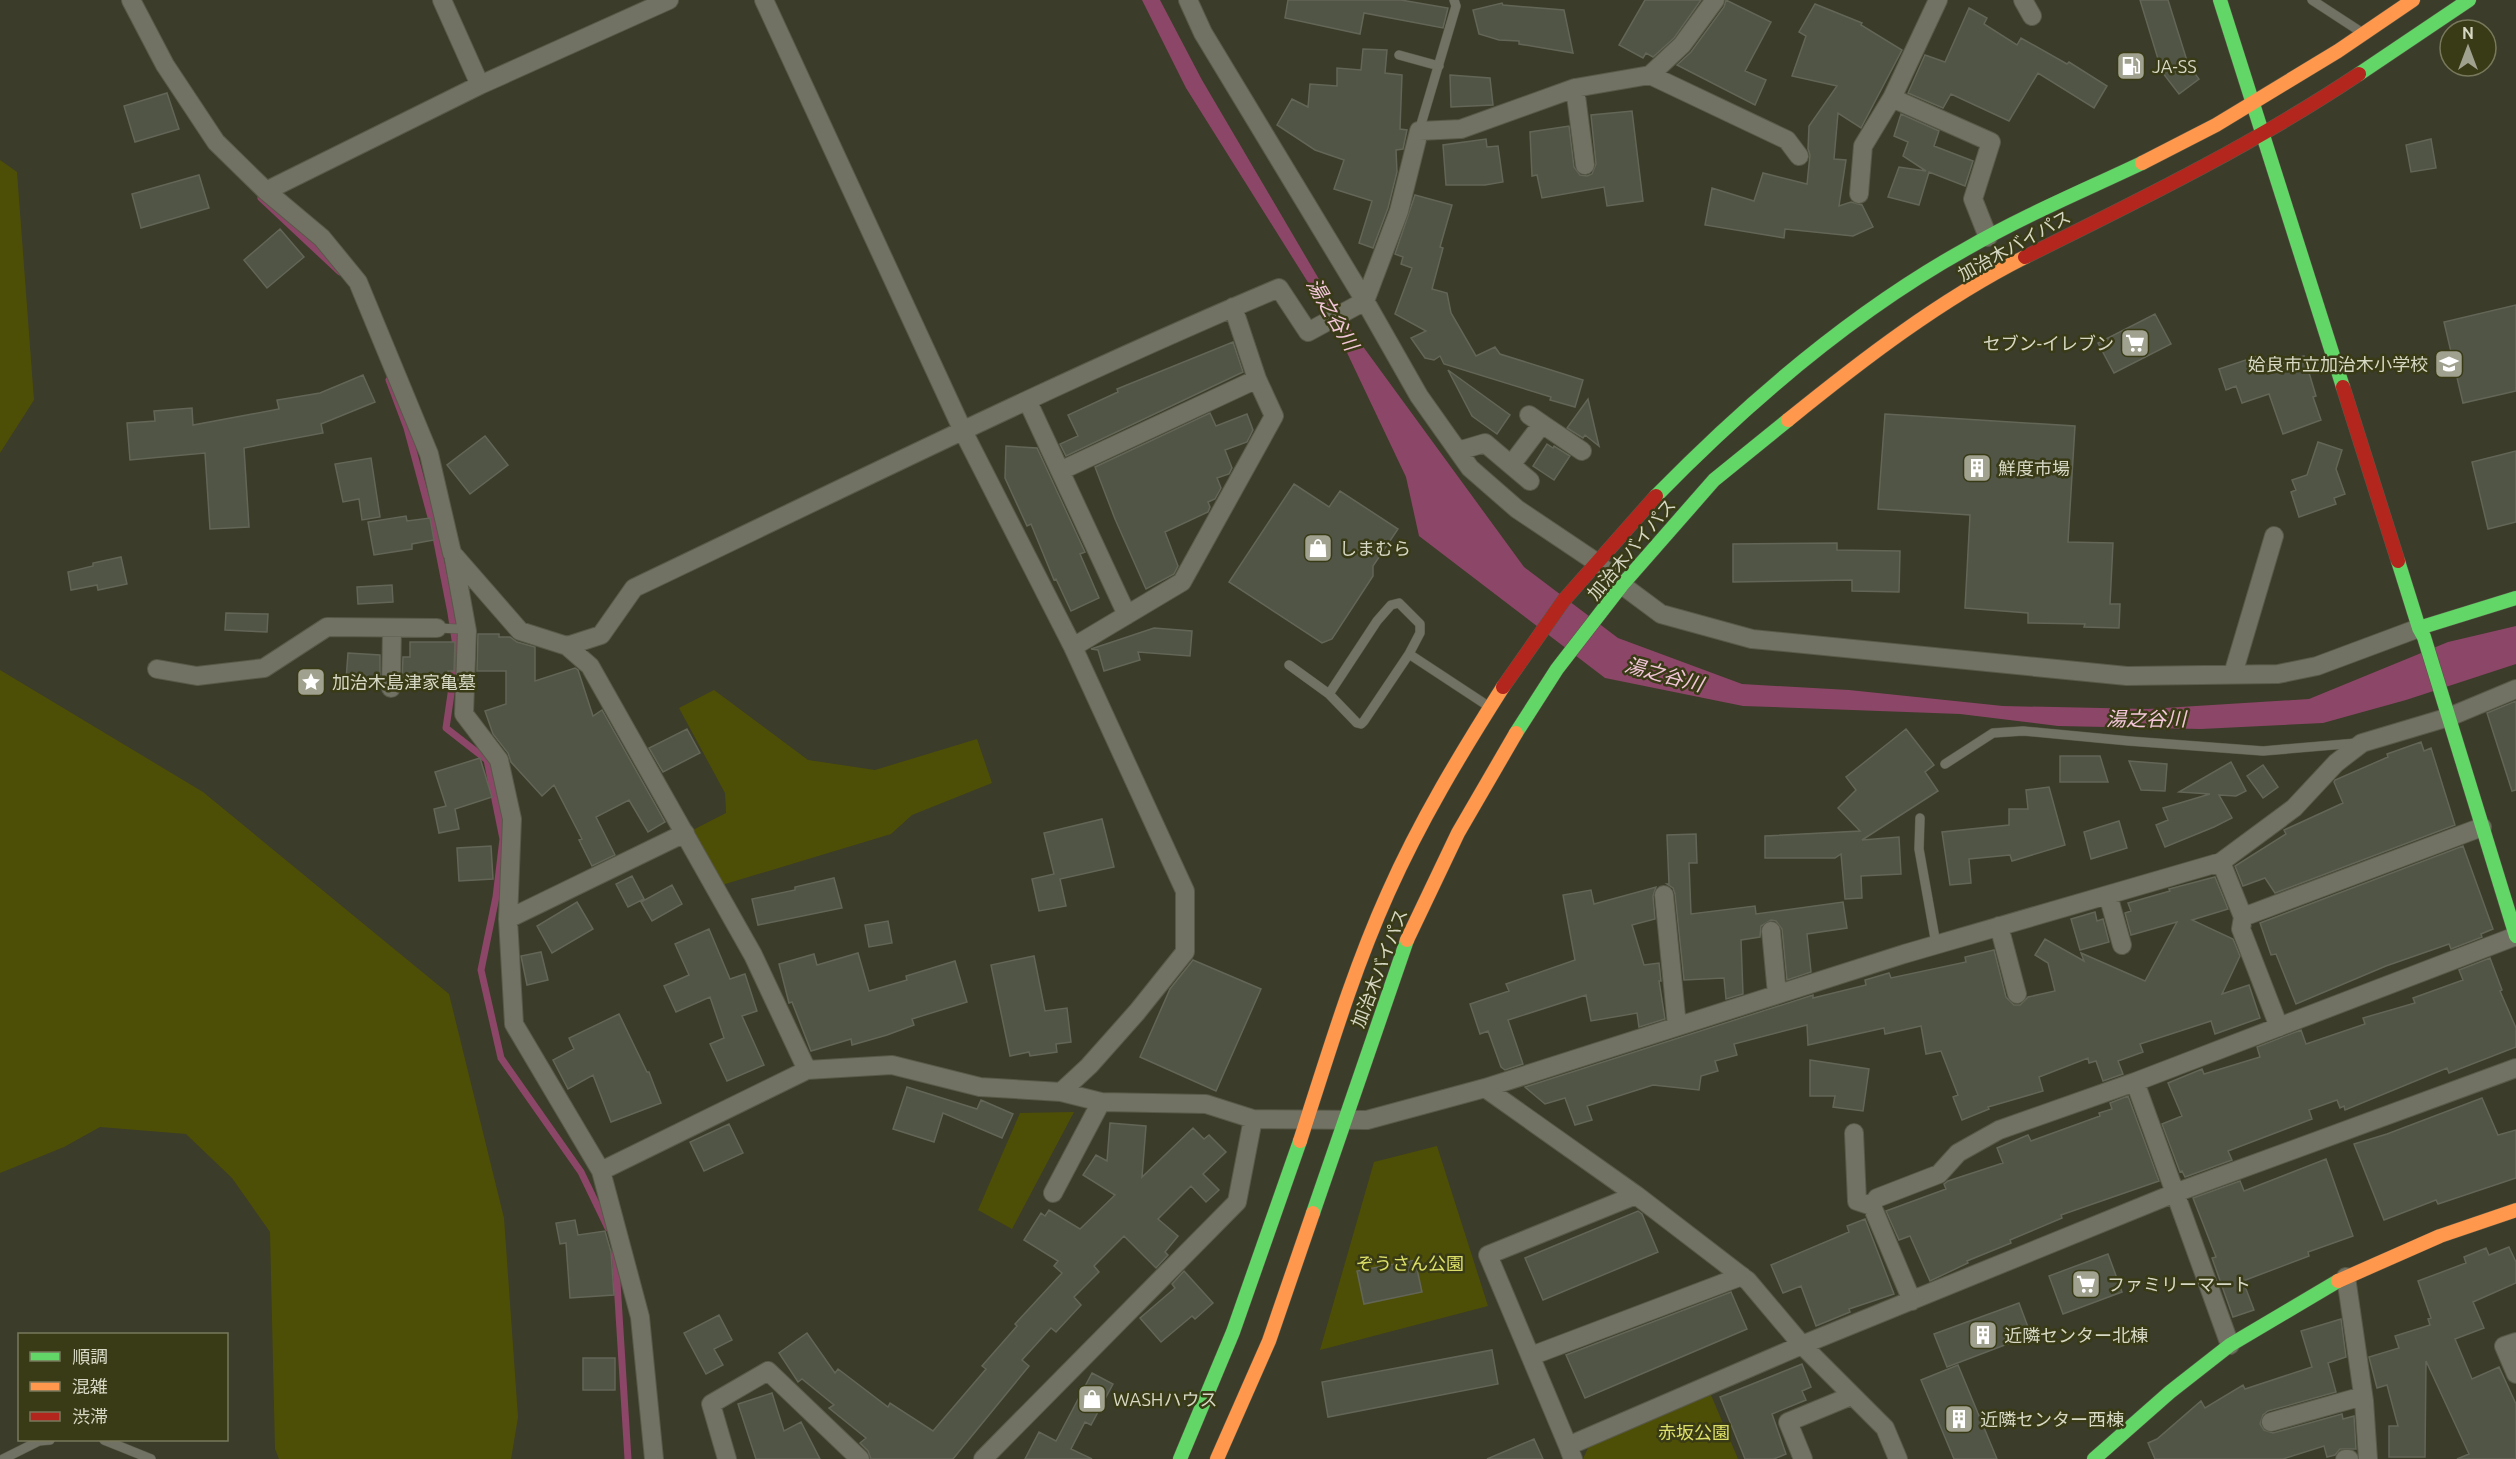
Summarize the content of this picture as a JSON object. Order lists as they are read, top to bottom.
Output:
{
  "streets": {
    "main road": ["加治木バイパス"]
  },
  "water": ["湯之谷川"],
  "parks": ["ぞうさん公園", "赤坂公園"],
  "places": {
    "fuel station": ["JA-SS"],
    "supermarket": ["セブン-イレブン", "ファミリーマート"],
    "school or university": ["姶良市立加治木小学校"],
    "building": ["鮮度市場", "近隣センター北棟", "近隣センター西棟"],
    "shop": ["しまむら", "WASHハウス"],
    "place": ["加治木島津家亀墓"]
  },
  "legend": ["順調", "混雑", "渋滞"],
  "north": "top"
}
